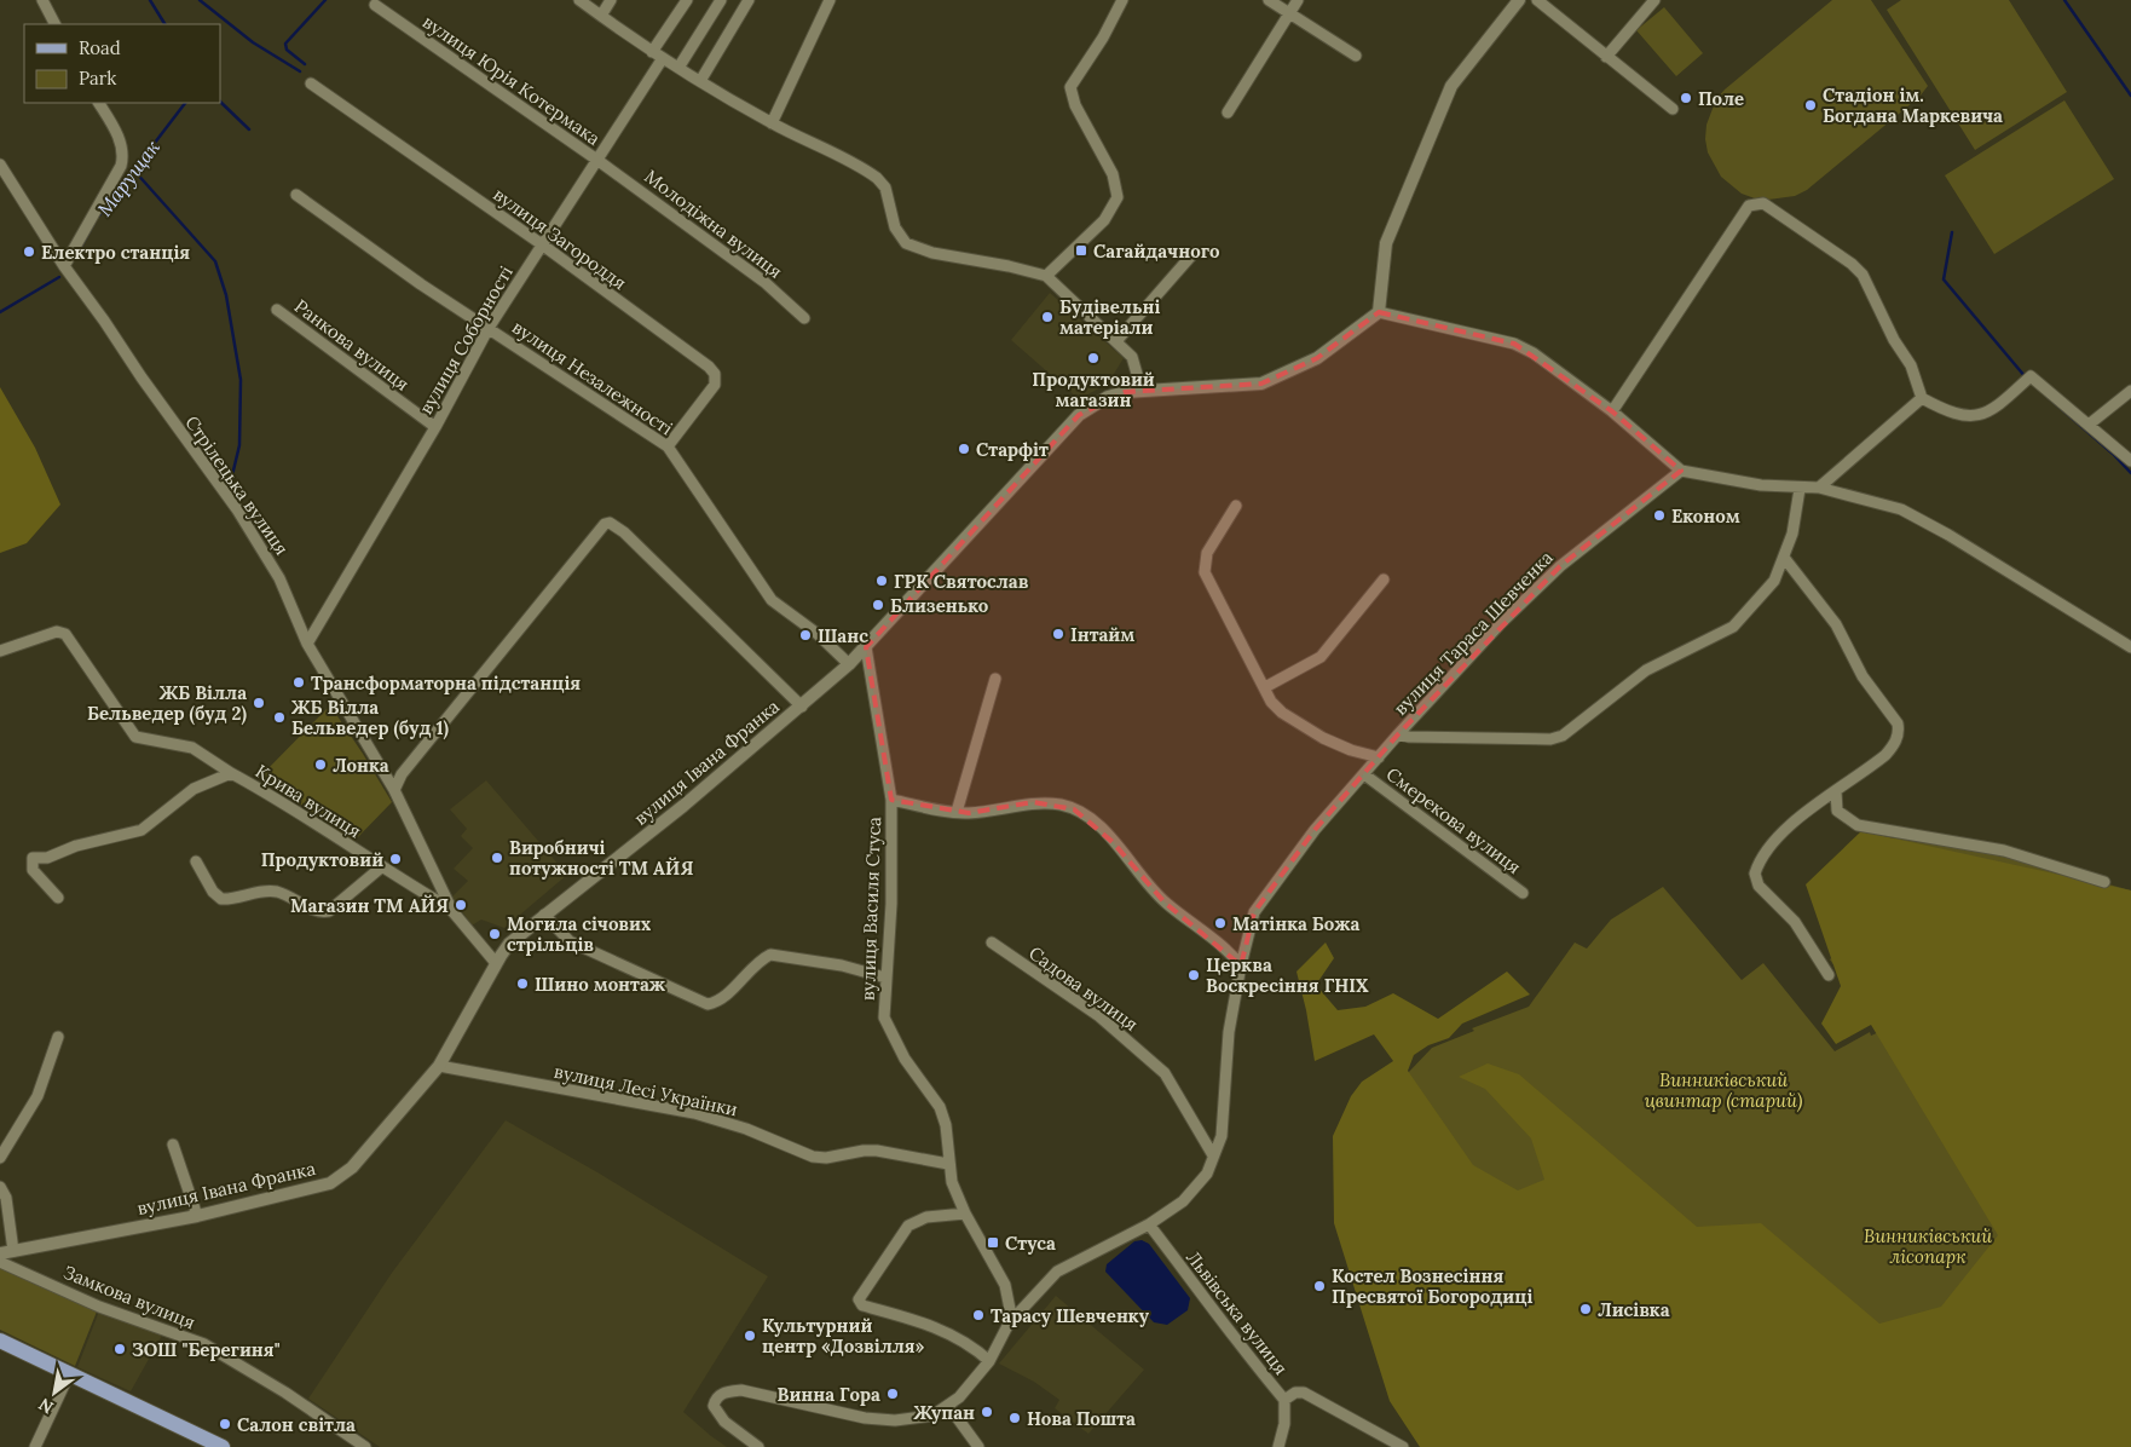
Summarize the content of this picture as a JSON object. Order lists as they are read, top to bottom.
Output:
{
  "streets": {
    "street": [
      "вулиця Юрія Котермака",
      "Молодіжна вулиця",
      "вулиця Загороддя",
      "вулиця Соборності",
      "Ранкова вулиця",
      "вулиця Незалежності",
      "Стрілецька вулиця",
      "вулиця Тараса Шевченка",
      "вулиця Івана Франка",
      "Крива вулиця",
      "Смерекова вулиця",
      "вулиця Василя Стуса",
      "Садова вулиця",
      "вулиця Лесі Українки",
      "Замкова вулиця",
      "Львівська вулиця"
    ]
  },
  "crossings": [
    ["вулиця Юрія Котермака", "Молодіжна вулиця"],
    ["вулиця Юрія Котермака", "вулиця Соборності"],
    ["Молодіжна вулиця", "вулиця Соборності"],
    ["вулиця Загороддя", "вулиця Соборності"],
    ["вулиця Загороддя", "вулиця Незалежності"],
    ["вулиця Соборності", "Ранкова вулиця"],
    ["вулиця Соборності", "вулиця Незалежності"],
    ["вулиця Соборності", "Стрілецька вулиця"],
    ["вулиця Незалежності", "вулиця Івана Франка"],
    ["Стрілецька вулиця", "вулиця Івана Франка"],
    ["Стрілецька вулиця", "Крива вулиця"],
    ["вулиця Тараса Шевченка", "Смерекова вулиця"],
    ["вулиця Тараса Шевченка", "вулиця Василя Стуса"],
    ["вулиця Тараса Шевченка", "Садова вулиця"],
    ["вулиця Тараса Шевченка", "Львівська вулиця"],
    ["вулиця Івана Франка", "вулиця Василя Стуса"],
    ["вулиця Івана Франка", "вулиця Лесі Українки"],
    ["вулиця Василя Стуса", "вулиця Лесі Українки"]
  ],
  "water": ["Марущак"],
  "parks": ["Винниківський цвинтар (старий)", "Винниківський лісопарк"],
  "places": {
    "other": [
      "Поле",
      "Стадіон ім. Богдана Маркевича",
      "Електро станція",
      "Будівельні матеріали",
      "Продуктовий магазин",
      "Старфіт",
      "Економ",
      "ГРК Святослав",
      "Близенько",
      "Інтайм",
      "Шанс",
      "Трансформаторна підстанція",
      "ЖБ Вілла Бельведер (буд 2)",
      "ЖБ Вілла Бельведер (буд 1)",
      "Лонка",
      "Виробничі потужності ТМ АЙЯ",
      "Продуктовий",
      "Магазин ТМ АЙЯ",
      "Матінка Божа",
      "Могила січових стрільців",
      "Церква Воскресіння ГНІХ",
      "Шино монтаж",
      "Костел Вознесіння Пресвятої Богородиці",
      "Лисівка",
      "Тарасу Шевченку",
      "Культурний центр «Дозвілля»",
      "ЗОШ \"Берегиня\"",
      "Винна Гора",
      "Жупан",
      "Нова Пошта",
      "Салон світла"
    ],
    "transit": ["Сагайдачного", "Стуса"]
  },
  "legend": ["Road", "Park"],
  "north": "bottom left"
}
